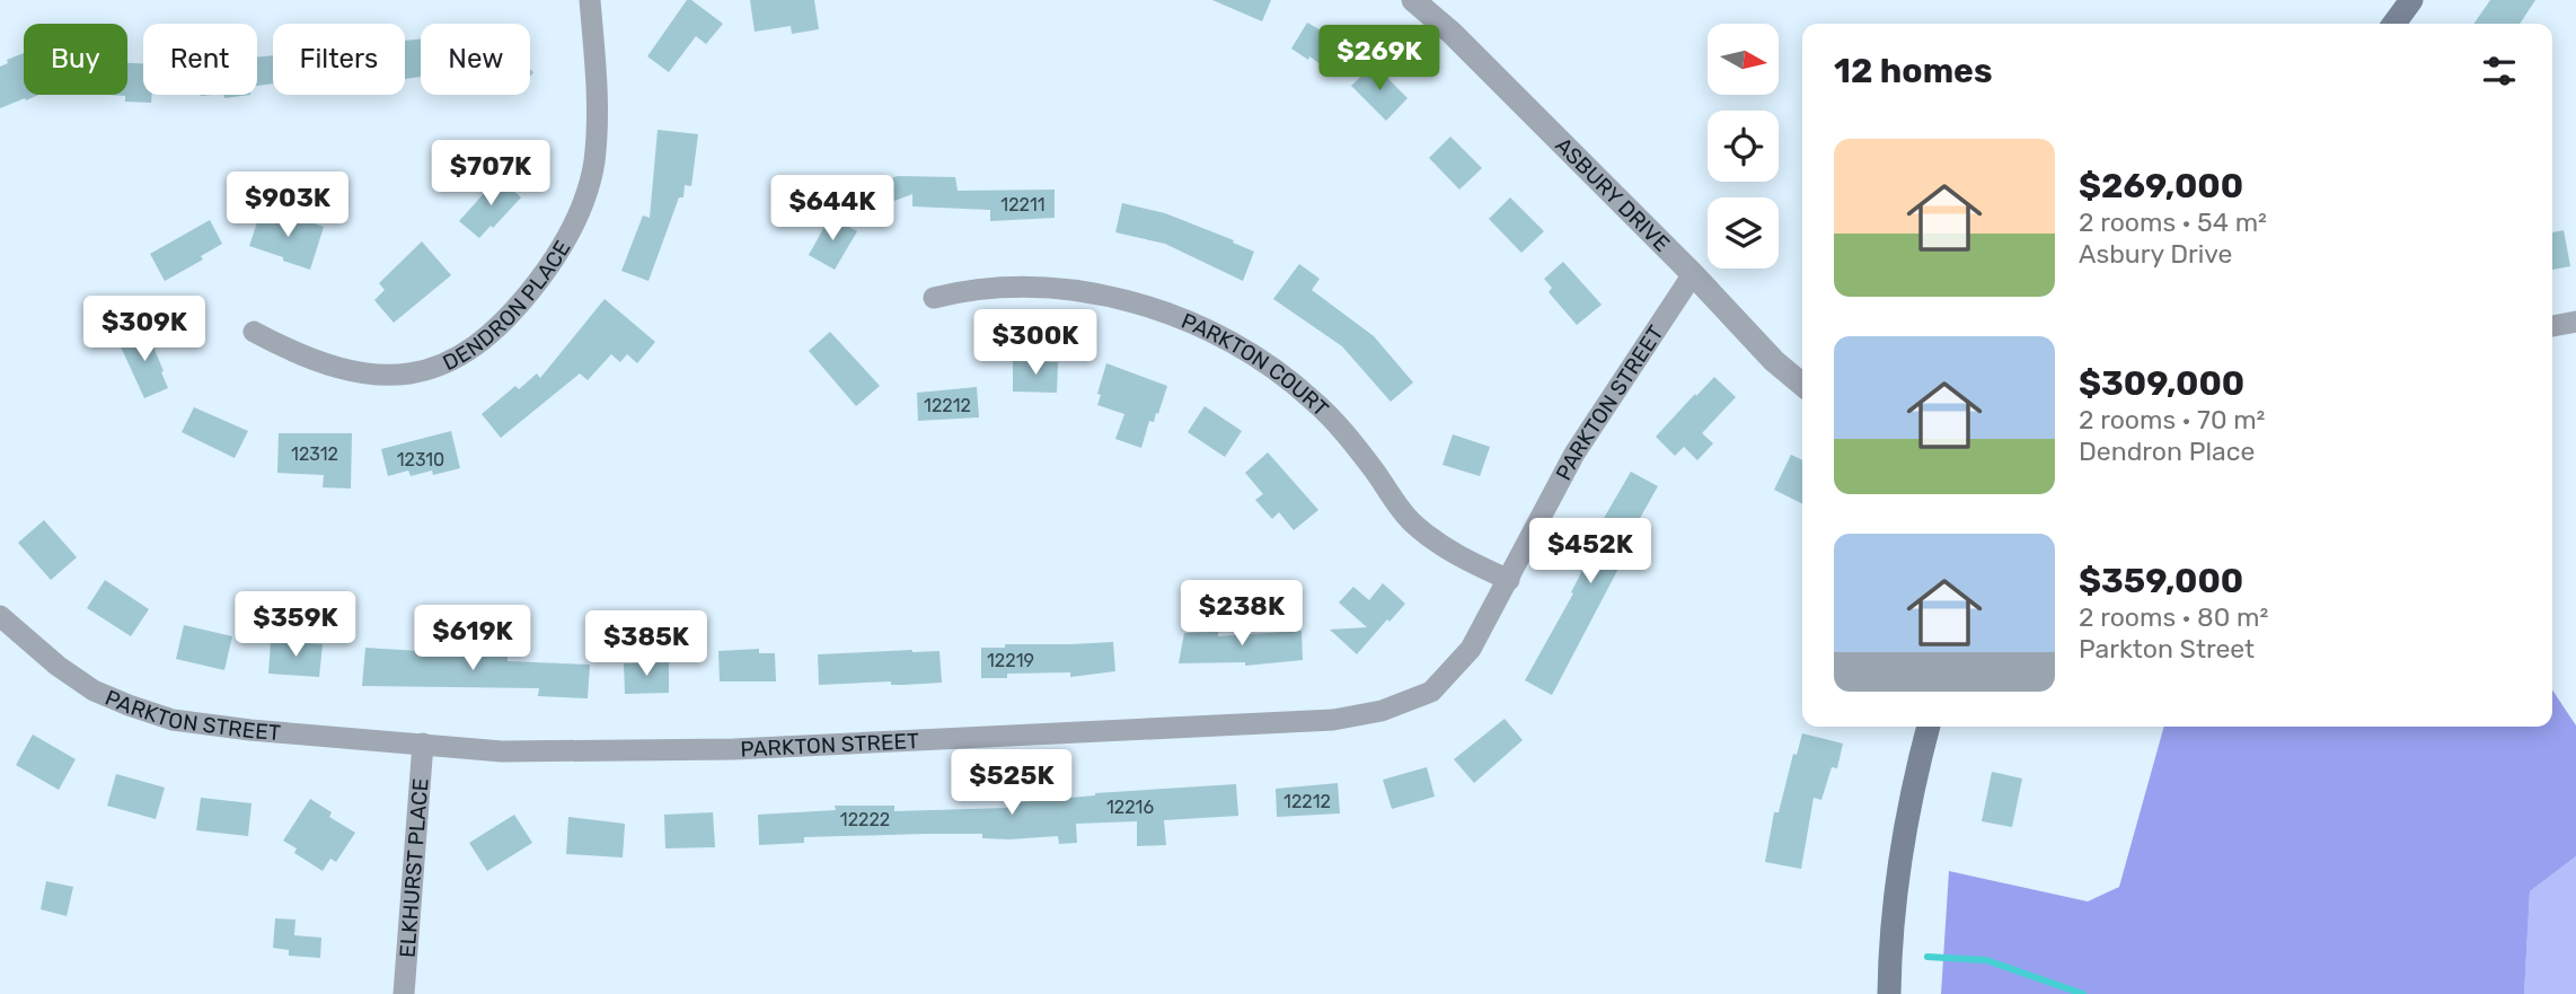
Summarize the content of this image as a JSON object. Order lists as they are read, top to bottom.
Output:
{
  "streets": {
    "street": [
      "ASBURY DRIVE",
      "DENDRON PLACE",
      "PARKTON COURT",
      "PARKTON STREET",
      "ELKHURST PLACE"
    ]
  },
  "crossings": [
    ["ASBURY DRIVE", "PARKTON STREET"],
    ["PARKTON COURT", "PARKTON STREET"],
    ["PARKTON STREET", "ELKHURST PLACE"]
  ],
  "house_numbers": [
    "12211",
    "12212",
    "12312",
    "12310",
    "12219",
    "12212",
    "12216",
    "12222"
  ],
  "north": "right",
  "page": {
    "chip": [
      "Buy",
      "Rent",
      "Filters",
      "New"
    ],
    "heading": "12 homes",
    "price": [
      "$269K",
      "$707K",
      "$903K",
      "$644K",
      "$309K",
      "$300K",
      "$452K",
      "$238K",
      "$359K",
      "$619K",
      "$385K",
      "$525K"
    ],
    "list": [
      {
        "name": "$269,000",
        "note": "2 rooms · 54 m² · Asbury Drive"
      },
      {
        "name": "$309,000",
        "note": "2 rooms · 70 m² · Dendron Place"
      },
      {
        "name": "$359,000",
        "note": "2 rooms · 80 m² · Parkton Street"
      }
    ]
  }
}
